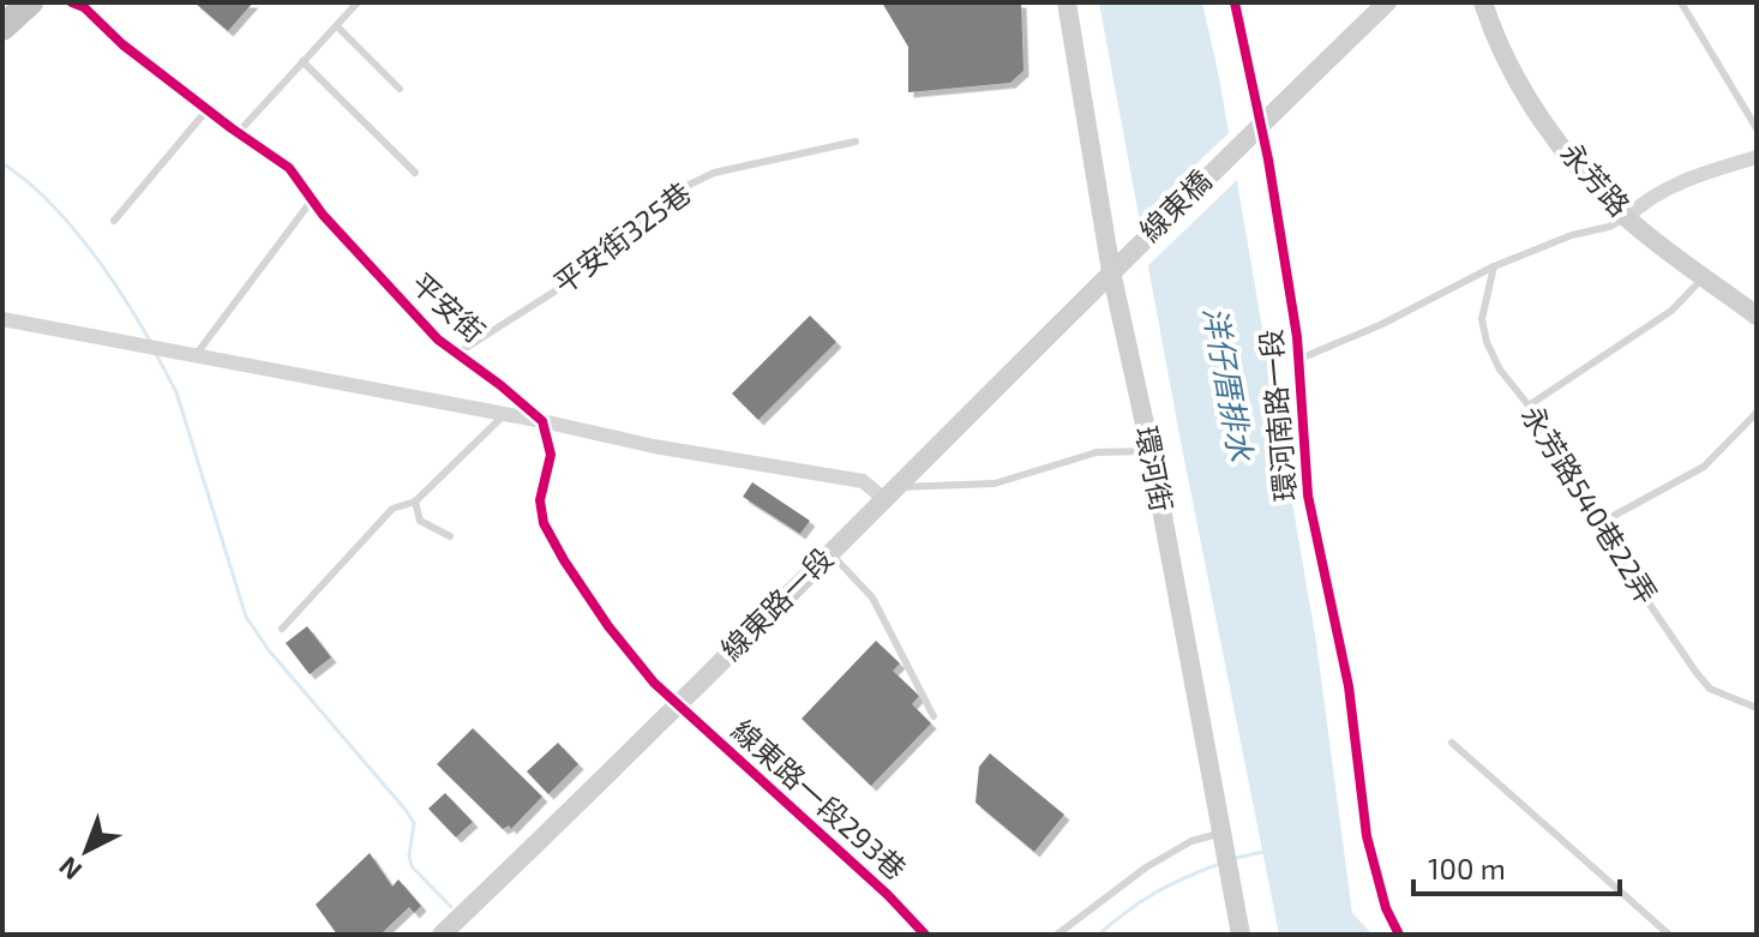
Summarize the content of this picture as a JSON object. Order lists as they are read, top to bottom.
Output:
{
  "streets": {
    "street": [
      "永芳路",
      "線東橋",
      "平安街",
      "環河南路一段",
      "環河街",
      "線東路一段",
      "線東路一段293巷"
    ],
    "lane": ["平安街325巷", "永芳路540巷22弄"]
  },
  "crossings": [
    ["線東橋", "環河南路一段"],
    ["線東橋", "環河街"],
    ["線東橋", "線東路一段"],
    ["平安街325巷", "平安街"],
    ["環河街", "線東路一段"],
    ["線東路一段", "線東路一段293巷"]
  ],
  "water": ["洋仔厝排水"],
  "scale_bar": "100 m",
  "north": "bottom left"
}
